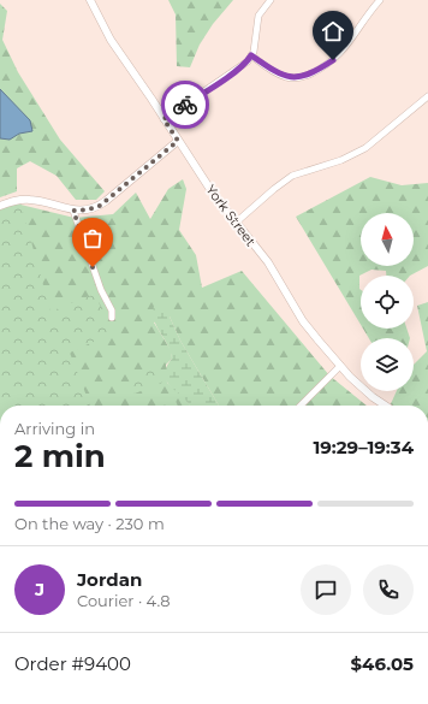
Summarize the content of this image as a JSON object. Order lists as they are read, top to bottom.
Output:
{
  "streets": {
    "street": ["York Street"]
  },
  "north": "top",
  "page": {
    "heading": ["2 min", "Arriving in", "19:29–19:34"],
    "panel": [
      "Jordan",
      "Courier · 4.8",
      "Order #9400",
      "$46.05"
    ],
    "bar": "On the way · 230 m",
    "round": "J"
  }
}
